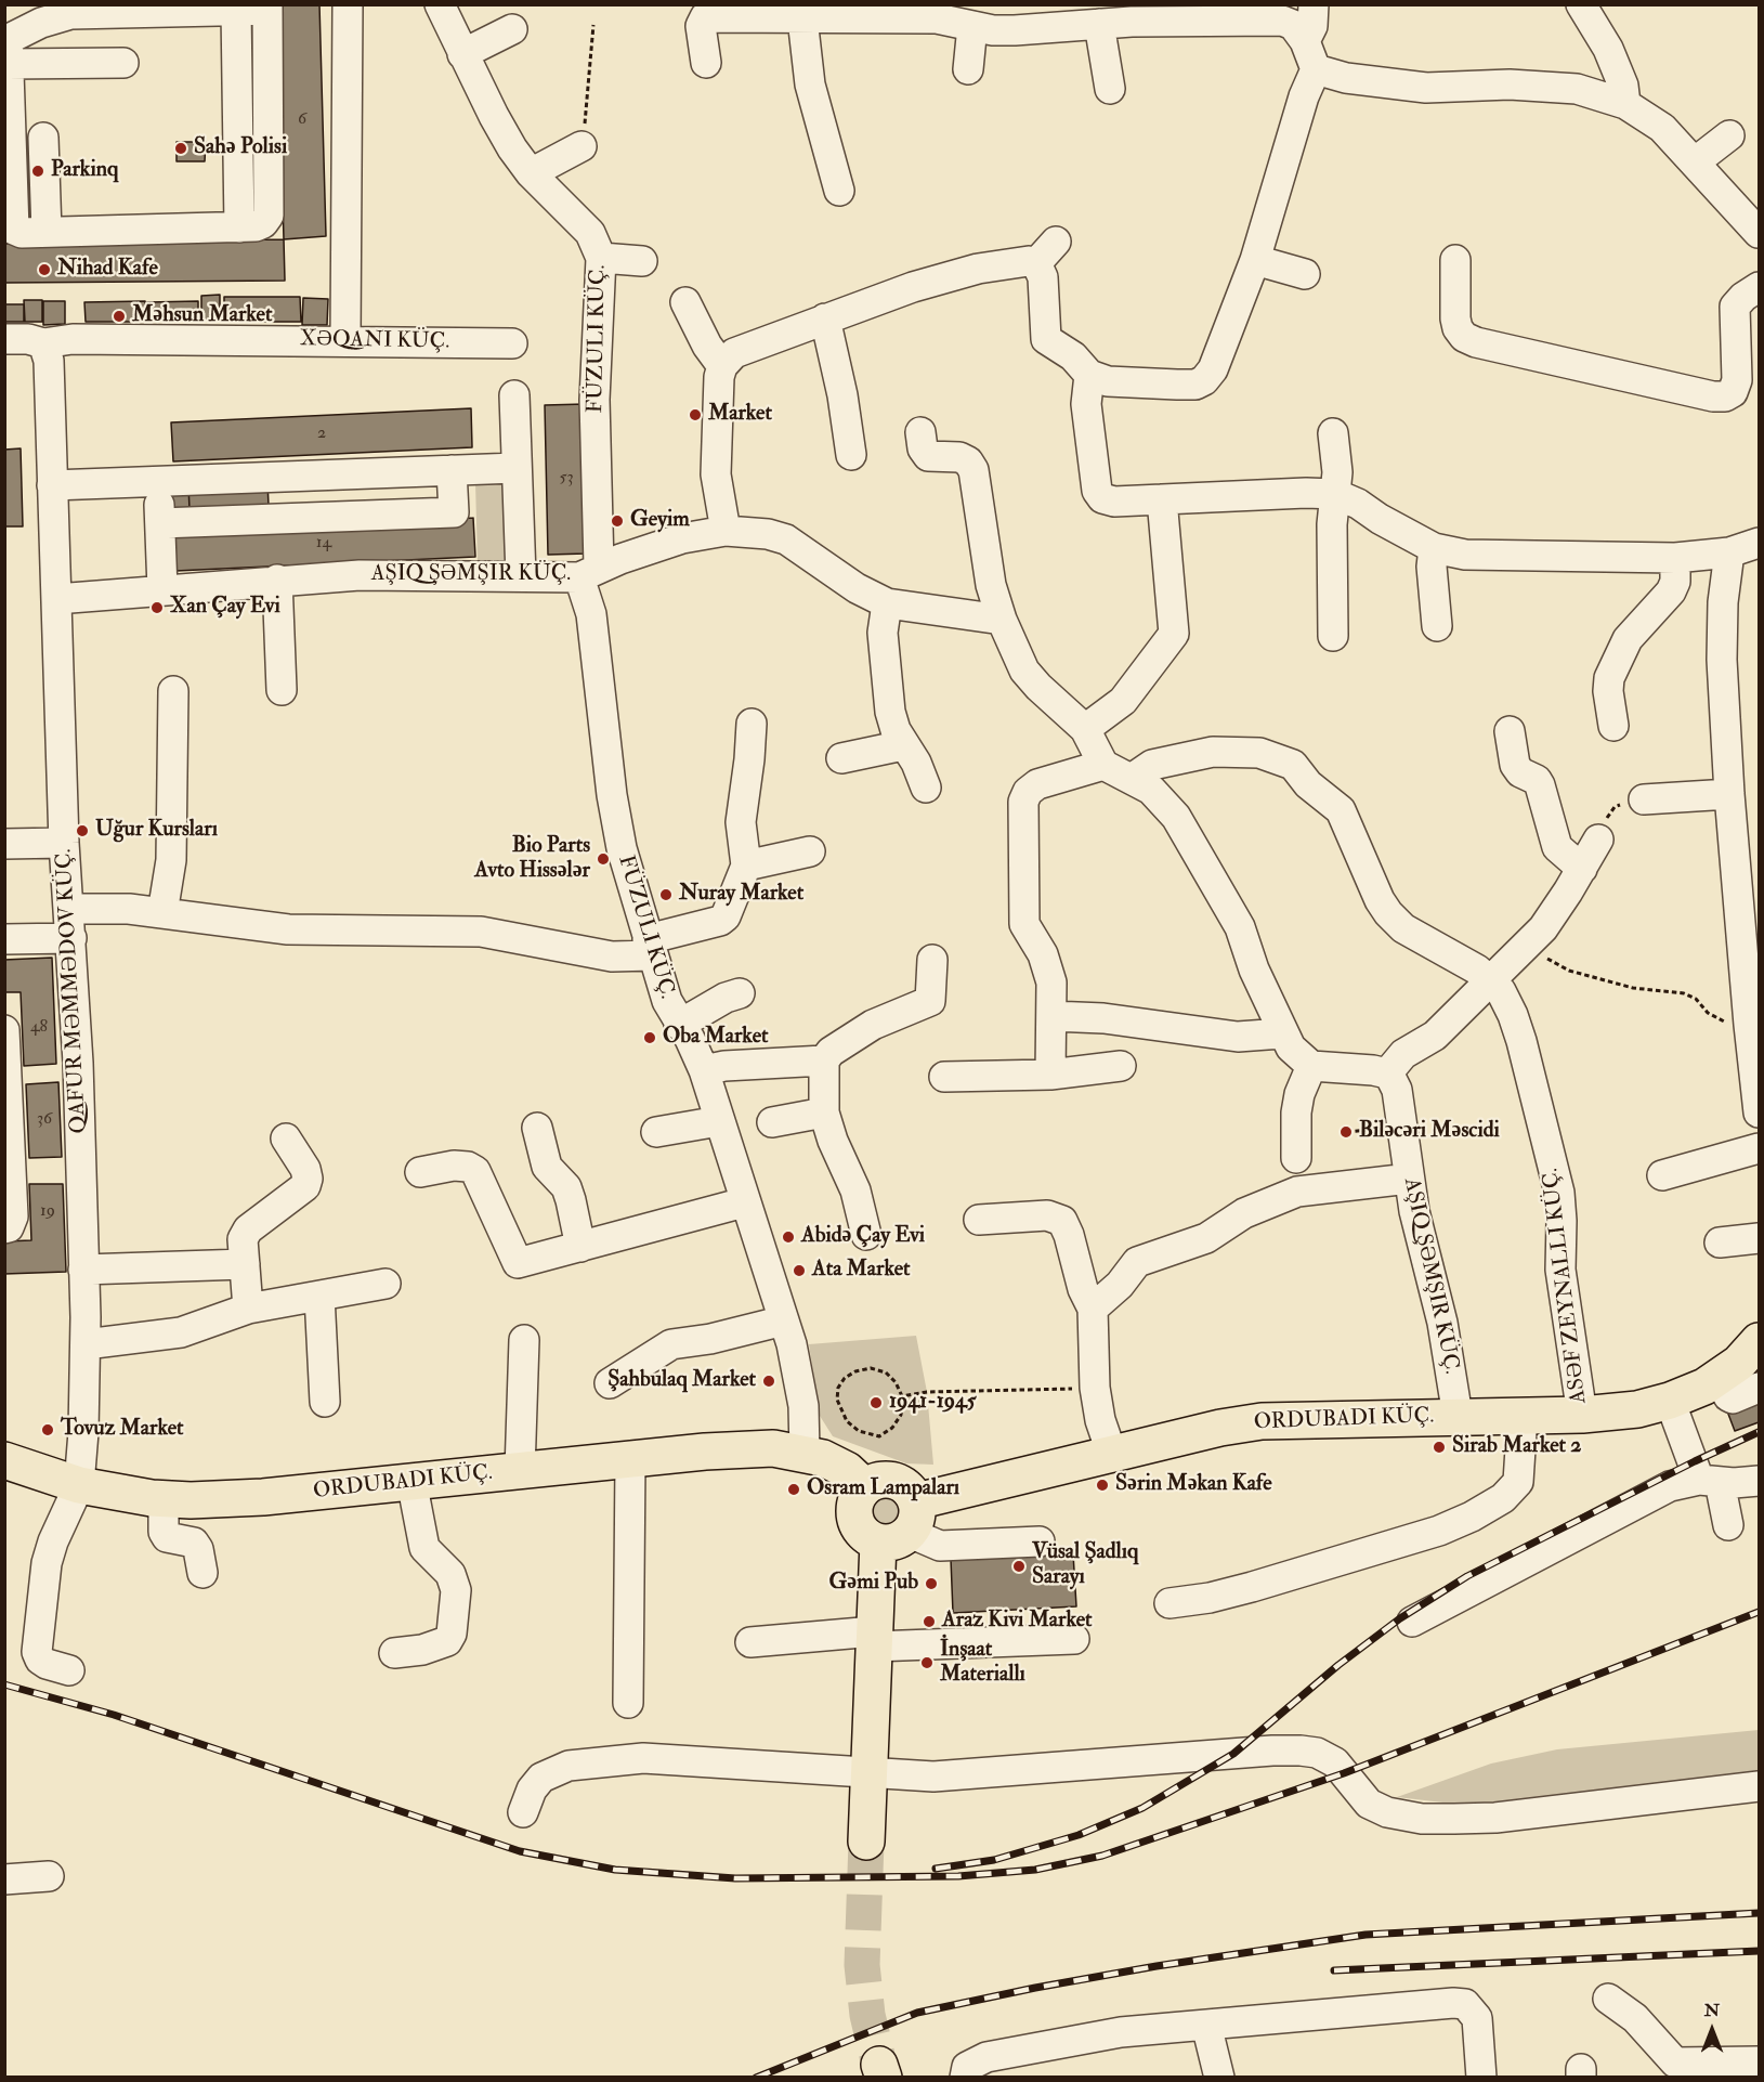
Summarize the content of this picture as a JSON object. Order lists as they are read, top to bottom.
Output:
{
  "streets": {
    "main road": ["ORDUBADI KÜÇ."],
    "street": ["FÜZULI KÜÇ.", "XƏQANI KÜÇ.", "QAFUR MƏMMƏDOV KÜÇ."]
  },
  "crossings": [
    ["FÜZULI KÜÇ.", "ORDUBADI KÜÇ."],
    ["XƏQANI KÜÇ.", "QAFUR MƏMMƏDOV KÜÇ."],
    ["QAFUR MƏMMƏDOV KÜÇ.", "ORDUBADI KÜÇ."]
  ],
  "places": [
    "Sahə Polisi",
    "Parkinq",
    "Nihad Kafe",
    "Məhsun Market",
    "Market",
    "Geyim",
    "Xan Çay Evi",
    "Uğur Kursları",
    "Bio Parts Avto Hissələr",
    "Nuray Market",
    "Oba Market",
    "Biləcəri Məscidi",
    "Abidə Çay Evi",
    "Ata Market",
    "Şahbulaq Market",
    "1941-1945",
    "Tovuz Market",
    "Sirab Market 2",
    "Sərin Məkan Kafe",
    "Osram Lampaları",
    "Vüsal Şadlıq Sarayı",
    "Gəmi Pub",
    "Araz Kivi Market",
    "İnşaat Materiallı"
  ],
  "house_numbers": [
    "6",
    "2",
    "53",
    "14",
    "48",
    "36",
    "19"
  ],
  "north": "top"
}
